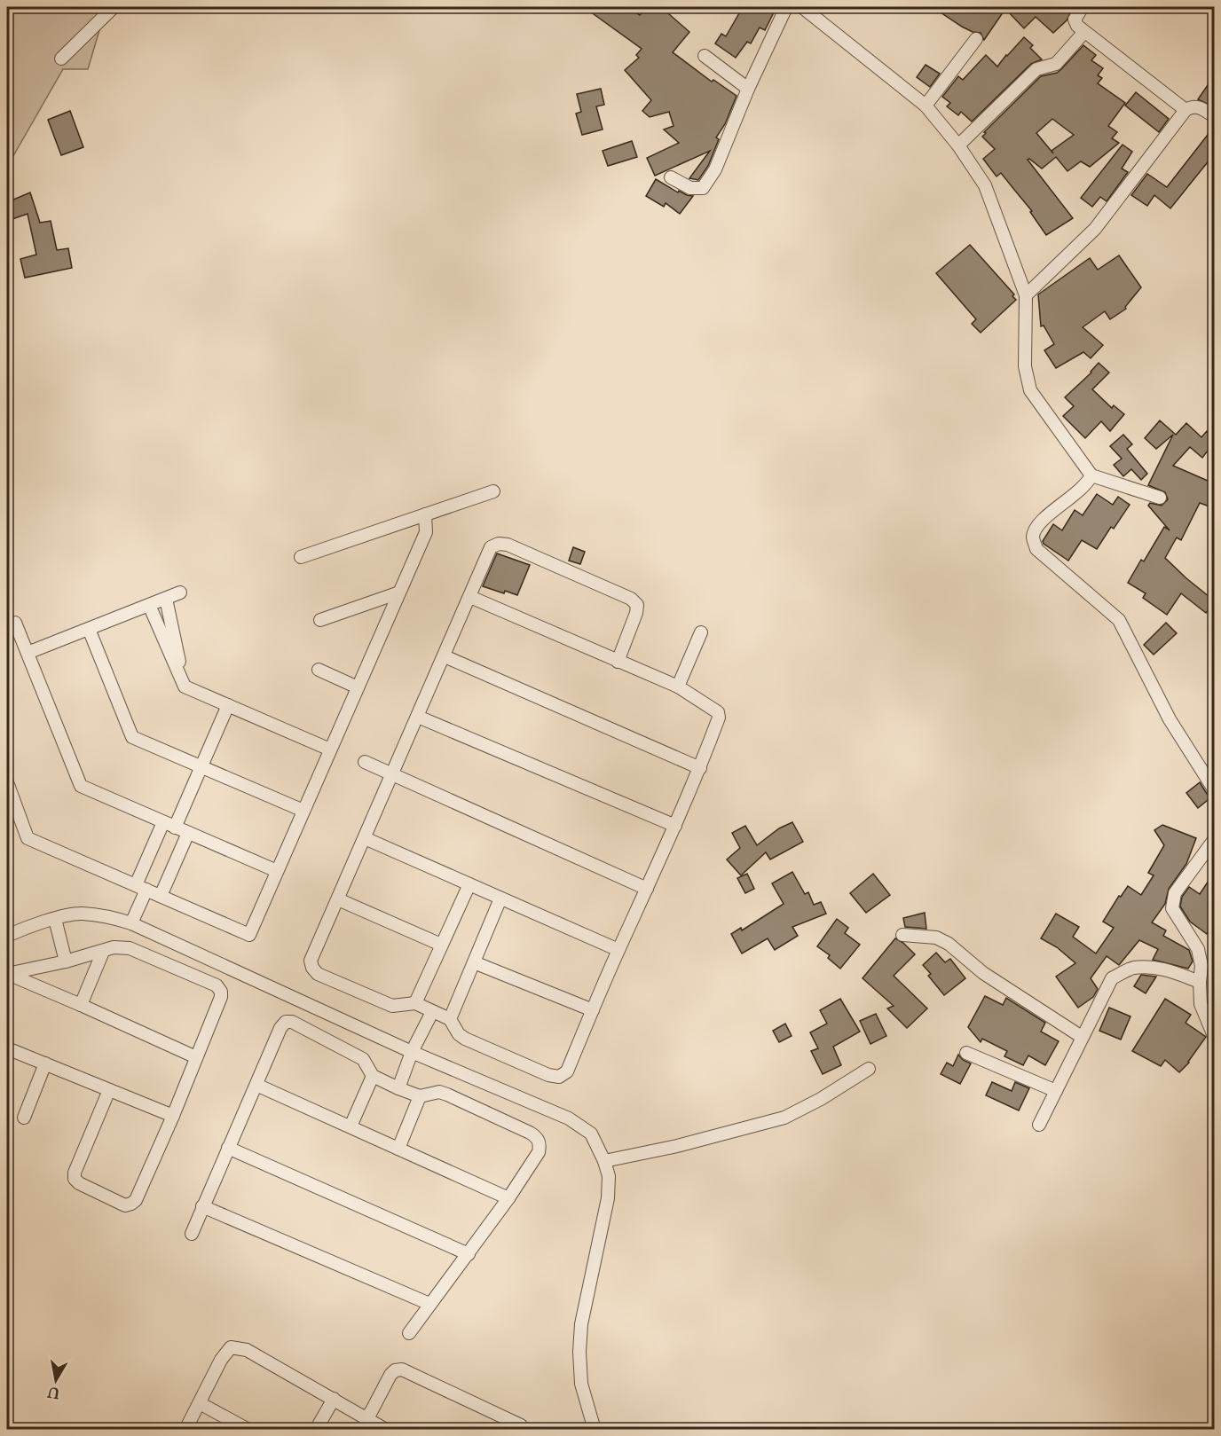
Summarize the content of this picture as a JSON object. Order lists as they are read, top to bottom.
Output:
{
  "north": "bottom"
}
